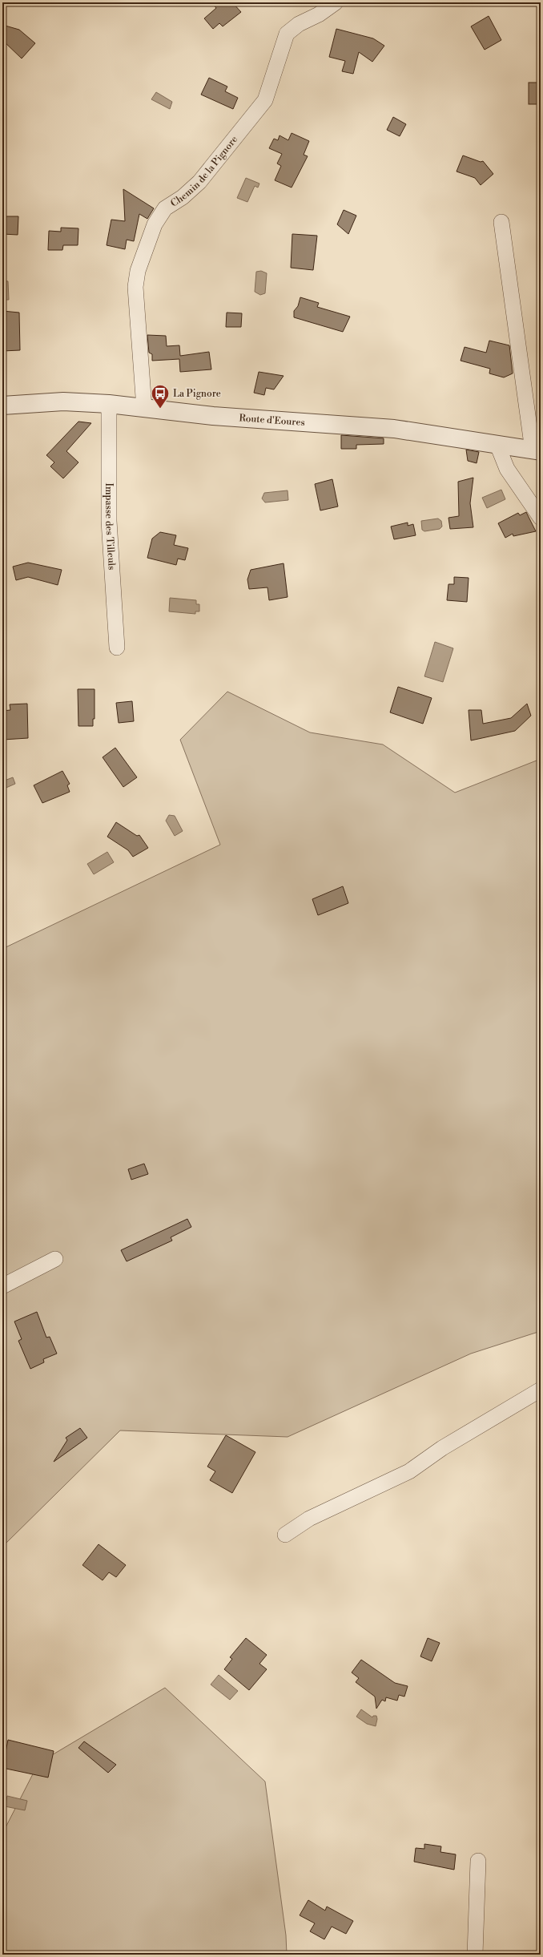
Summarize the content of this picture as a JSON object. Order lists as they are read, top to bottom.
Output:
{
  "streets": {
    "street": ["Chemin de la Pignore", "Route d'Eoures", "Impasse des Tilleuls"]
  },
  "crossings": [
    ["Chemin de la Pignore", "Route d'Eoures"],
    ["Route d'Eoures", "Impasse des Tilleuls"]
  ],
  "places": {
    "bus stop": ["La Pignore"]
  }
}
